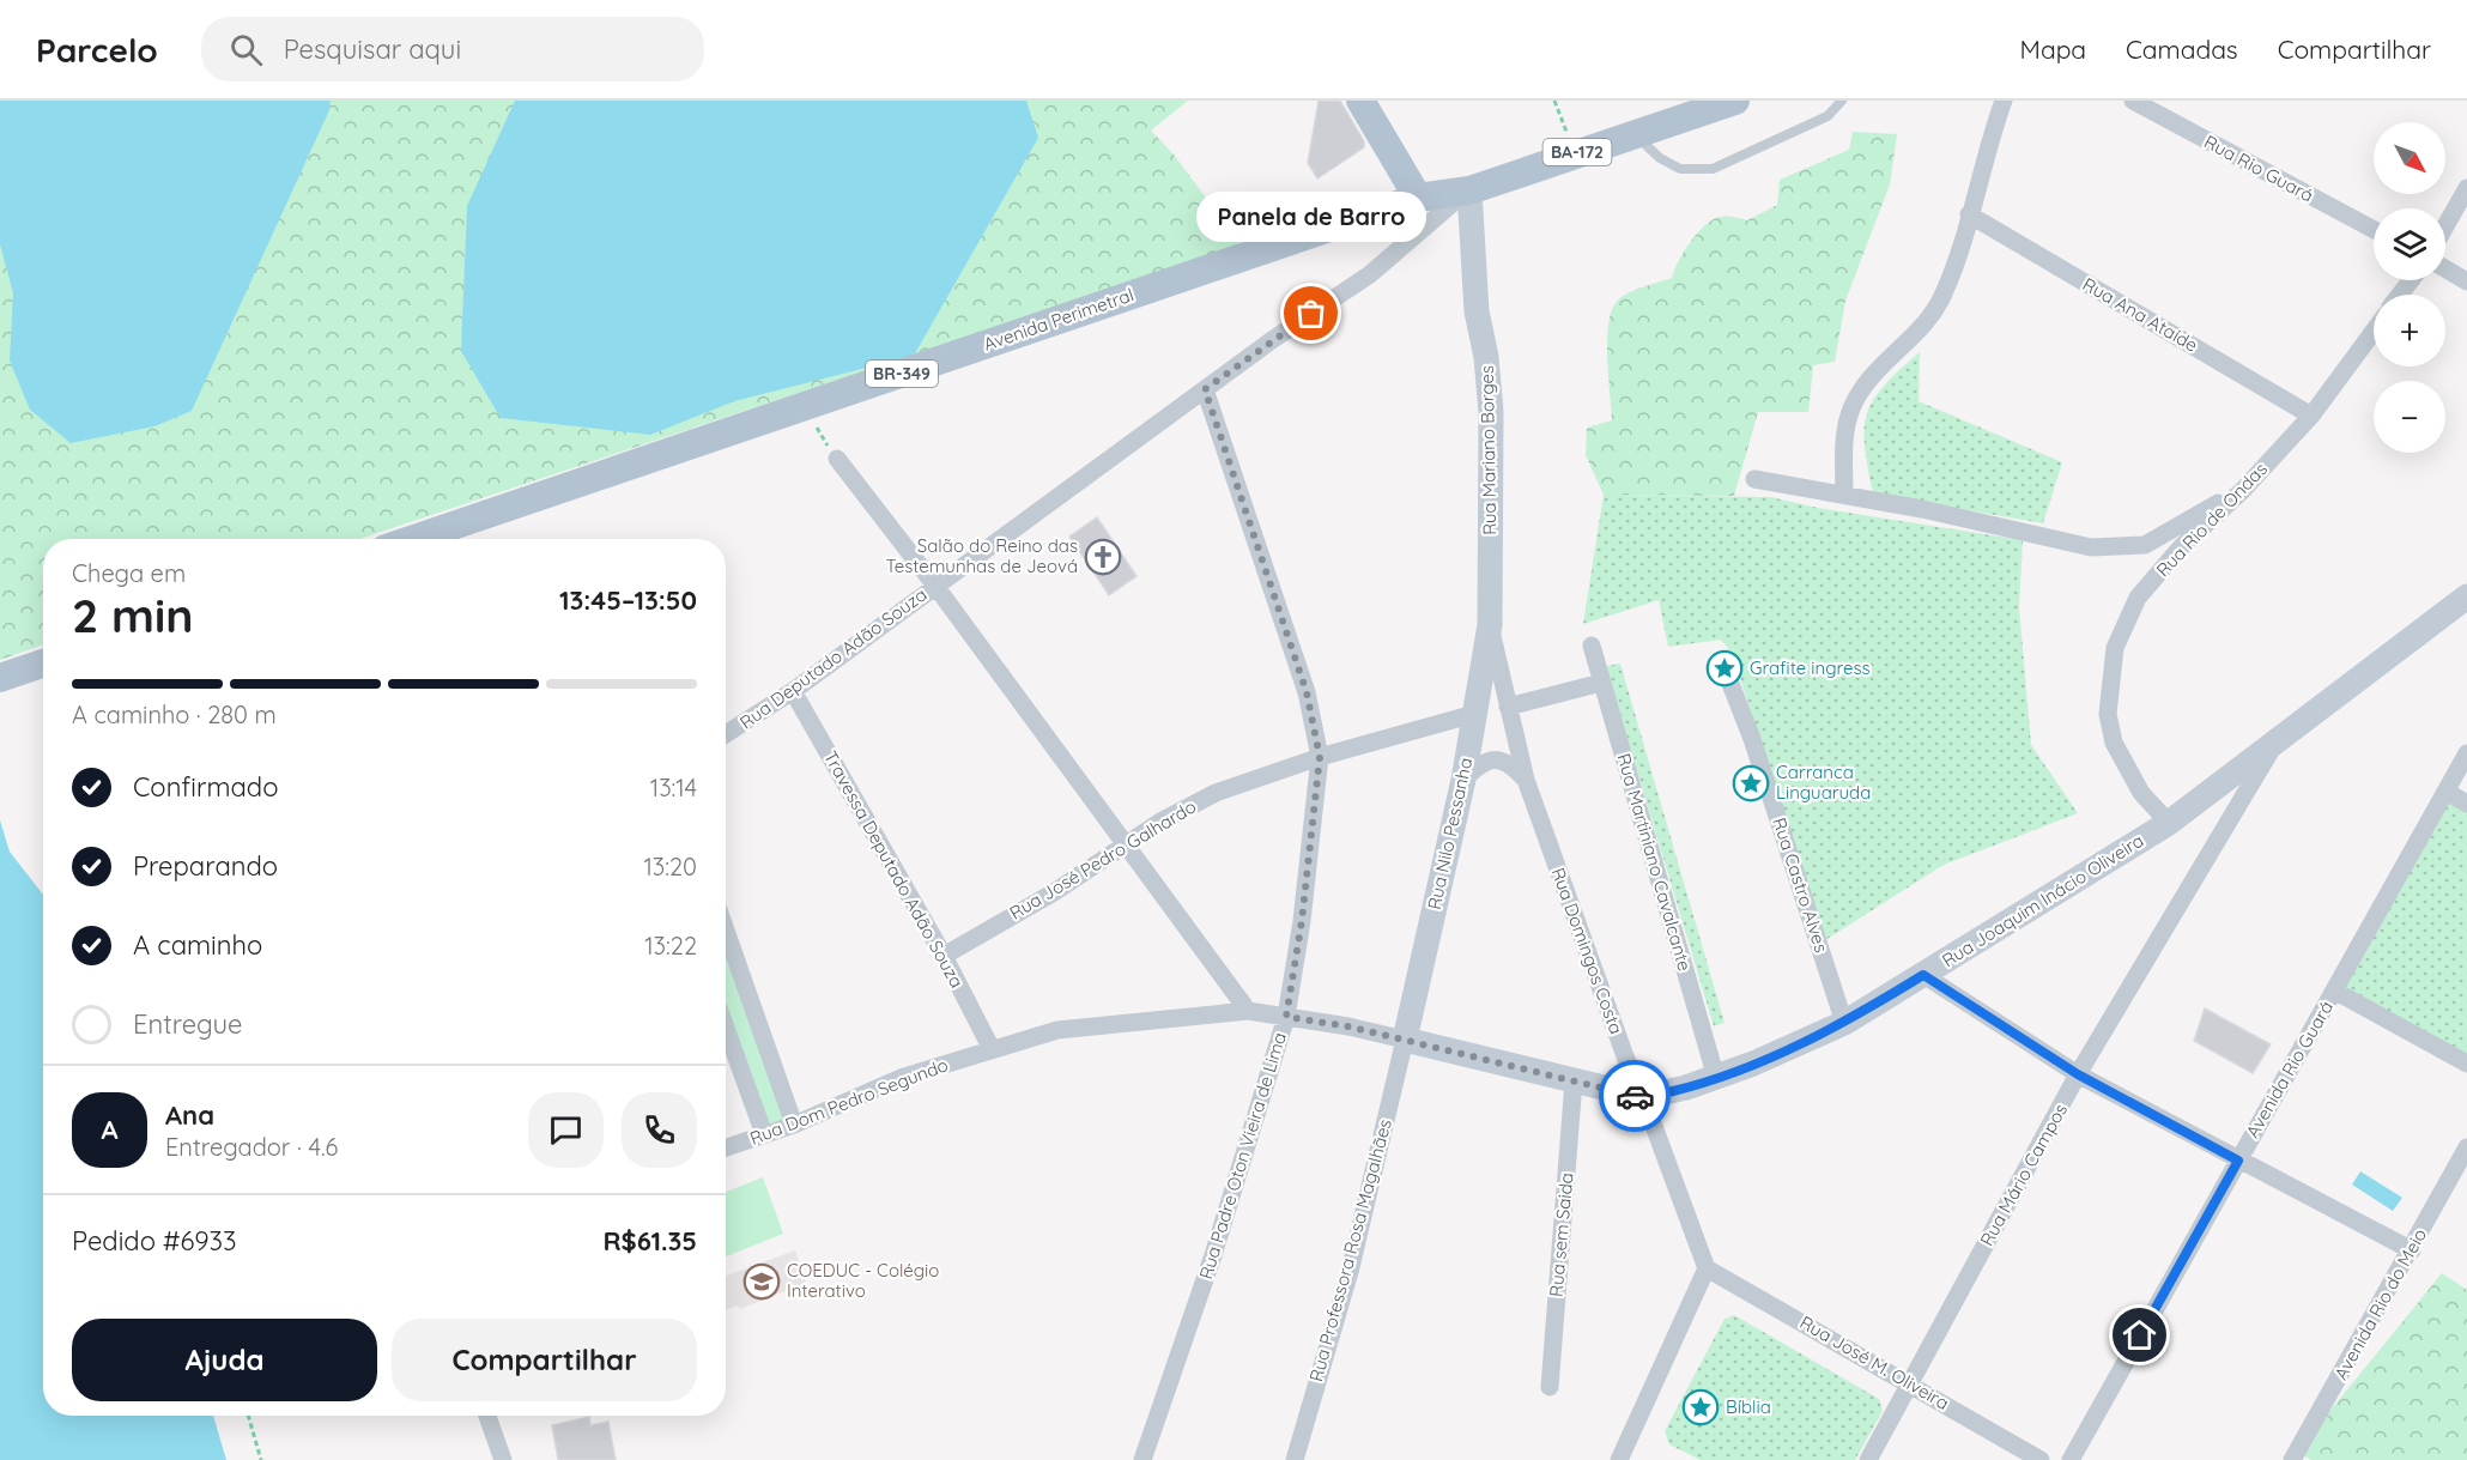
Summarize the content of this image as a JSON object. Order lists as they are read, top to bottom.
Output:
{
  "streets": {
    "main road": ["BA-172", "Avenida Perimetral", "BR-349"],
    "street": [
      "Rua Rio Guará",
      "Rua Ana Ataíde",
      "Rua Mariano Borges",
      "Rua Rio de Ondas",
      "Rua Deputado Adão Souza",
      "Rua Nilo Pessanha",
      "Rua José Pedro Galhardo",
      "Rua Martiniano Cavalcante",
      "Travessa Deputado Adão Souza",
      "Rua Castro Alves",
      "Rua Joaquim Inácio Oliveira",
      "Rua Domingos Costa",
      "Avenida Rio Guará",
      "Rua Dom Pedro Segundo",
      "Rua Padre Oton Vieira de Lima",
      "Rua Mário Campos",
      "Rua sem Saida",
      "Rua Professora Rosa Magalhães",
      "Avenida Rio do Meio",
      "Rua José M. Oliveira"
    ]
  },
  "crossings": [
    ["Rua Ana Ataíde", "Rua Rio de Ondas"],
    ["Avenida Perimetral", "Rua Mariano Borges"],
    ["Avenida Perimetral", "Rua Deputado Adão Souza"],
    ["Rua Mariano Borges", "Rua Deputado Adão Souza"],
    ["Rua Mariano Borges", "Rua Nilo Pessanha"],
    ["Rua Mariano Borges", "Rua Domingos Costa"],
    ["Rua Rio de Ondas", "Rua Joaquim Inácio Oliveira"],
    ["Rua Deputado Adão Souza", "Travessa Deputado Adão Souza"],
    ["Rua Deputado Adão Souza", "Rua Padre Oton Vieira de Lima"],
    ["Rua Nilo Pessanha", "Rua José Pedro Galhardo"],
    ["Rua Nilo Pessanha", "Rua Joaquim Inácio Oliveira"],
    ["Rua Nilo Pessanha", "Rua Domingos Costa"],
    ["Rua Nilo Pessanha", "Rua Dom Pedro Segundo"],
    ["Rua Nilo Pessanha", "Rua Professora Rosa Magalhães"],
    ["Rua José Pedro Galhardo", "Travessa Deputado Adão Souza"],
    ["Rua José Pedro Galhardo", "Rua Padre Oton Vieira de Lima"],
    ["Rua Martiniano Cavalcante", "Rua Joaquim Inácio Oliveira"],
    ["Travessa Deputado Adão Souza", "Rua Dom Pedro Segundo"],
    ["Rua Castro Alves", "Rua Joaquim Inácio Oliveira"],
    ["Rua Joaquim Inácio Oliveira", "Rua Domingos Costa"],
    ["Rua Joaquim Inácio Oliveira", "Rua Dom Pedro Segundo"],
    ["Rua Joaquim Inácio Oliveira", "Rua Mário Campos"],
    ["Rua Joaquim Inácio Oliveira", "Rua sem Saida"],
    ["Rua Joaquim Inácio Oliveira", "Rua Professora Rosa Magalhães"],
    ["Rua Domingos Costa", "Rua José M. Oliveira"],
    ["Rua Dom Pedro Segundo", "Rua Padre Oton Vieira de Lima"],
    ["Rua Dom Pedro Segundo", "Rua Professora Rosa Magalhães"],
    ["Rua Mário Campos", "Rua José M. Oliveira"]
  ],
  "places": {
    "other": ["Panela de Barro"],
    "church": ["Salão do Reino das Testemunhas de Jeová"],
    "place": ["Grafite ingress", "Carranca Linguaruda", "Bíblia"],
    "school or university": ["COEDUC - Colégio Interativo"]
  },
  "north": "bottom right",
  "page": {
    "header": "Parcelo",
    "search": "Pesquisar aqui",
    "nav": ["Mapa", "Camadas", "Compartilhar"],
    "map_buttons": ["+", "−"],
    "bubble": "Panela de Barro",
    "heading": ["2 min", "Chega em", "13:45–13:50"],
    "panel": [
      "Ana",
      "Entregador · 4.6",
      "Pedido #6933",
      "R$61.35"
    ],
    "bar": "A caminho · 280 m",
    "list": [
      ["Confirmado", "13:14"],
      ["Preparando", "13:20"],
      ["A caminho", "13:22"],
      "Entregue"
    ],
    "round": "A",
    "buttons": ["Ajuda", "Compartilhar"]
  }
}
